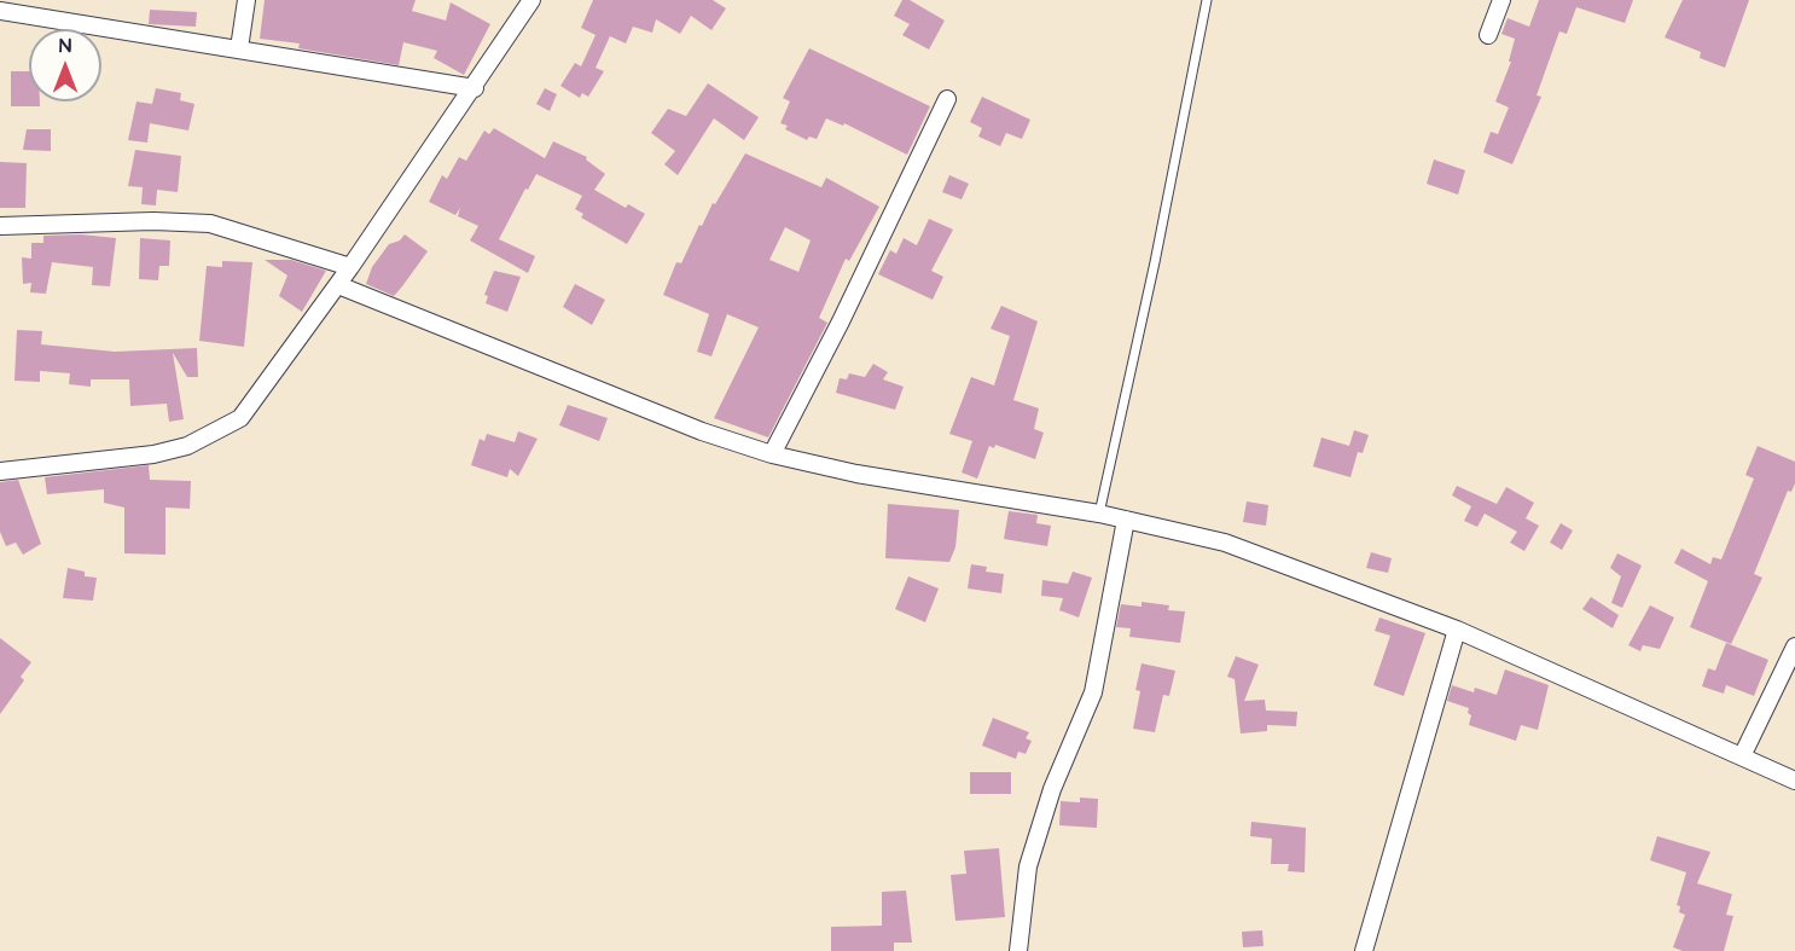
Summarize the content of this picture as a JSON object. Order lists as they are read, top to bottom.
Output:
{
  "north": "top"
}
